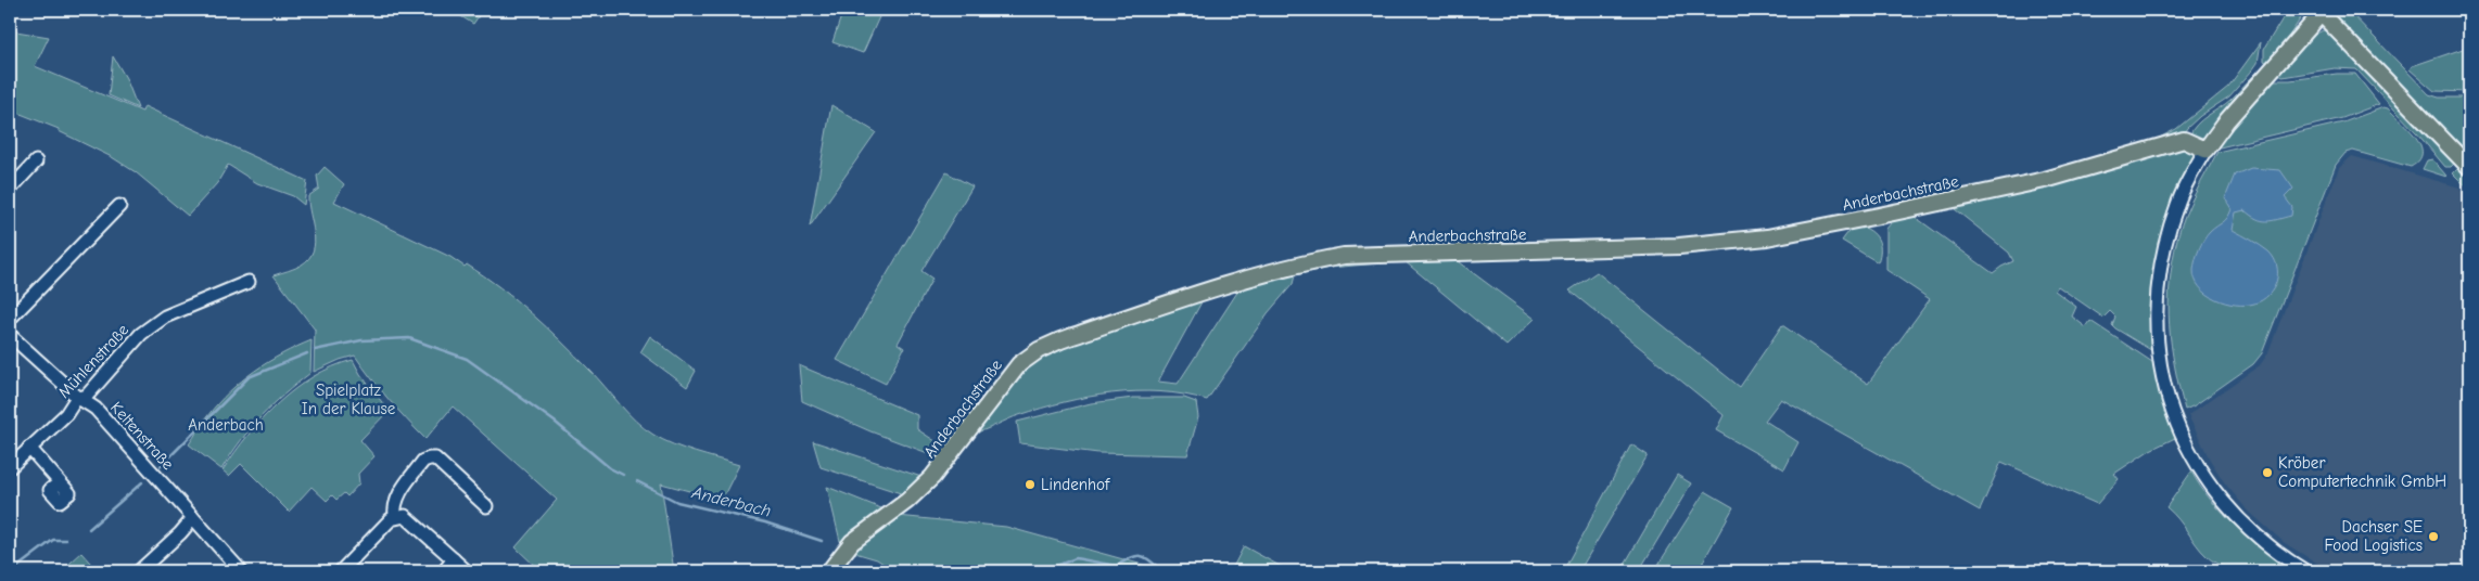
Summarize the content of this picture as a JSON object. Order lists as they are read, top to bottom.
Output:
{
  "streets": {
    "main road": ["Anderbachstraße"],
    "street": ["Mühlenstraße", "Keltenstraße"]
  },
  "crossings": [
    ["Mühlenstraße", "Keltenstraße"]
  ],
  "water": ["Anderbach"],
  "parks": ["Spielplatz In der Klause", "Anderbach"],
  "places": ["Kröber Computertechnik GmbH", "Lindenhof", "Dachser SE Food Logistics"]
}
